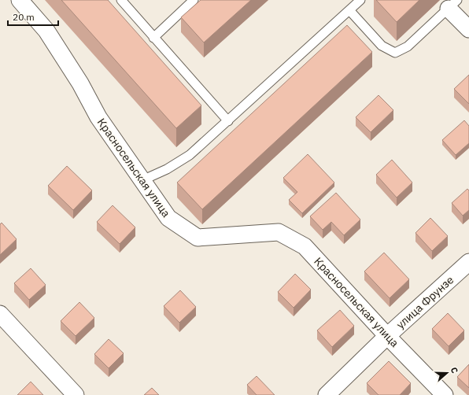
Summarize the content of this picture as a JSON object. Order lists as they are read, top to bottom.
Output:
{
  "streets": {
    "street": ["Красносельская улица", "улица Фрунзе"]
  },
  "crossings": [
    ["Красносельская улица", "улица Фрунзе"]
  ],
  "scale_bar": "20 m",
  "north": "right"
}
